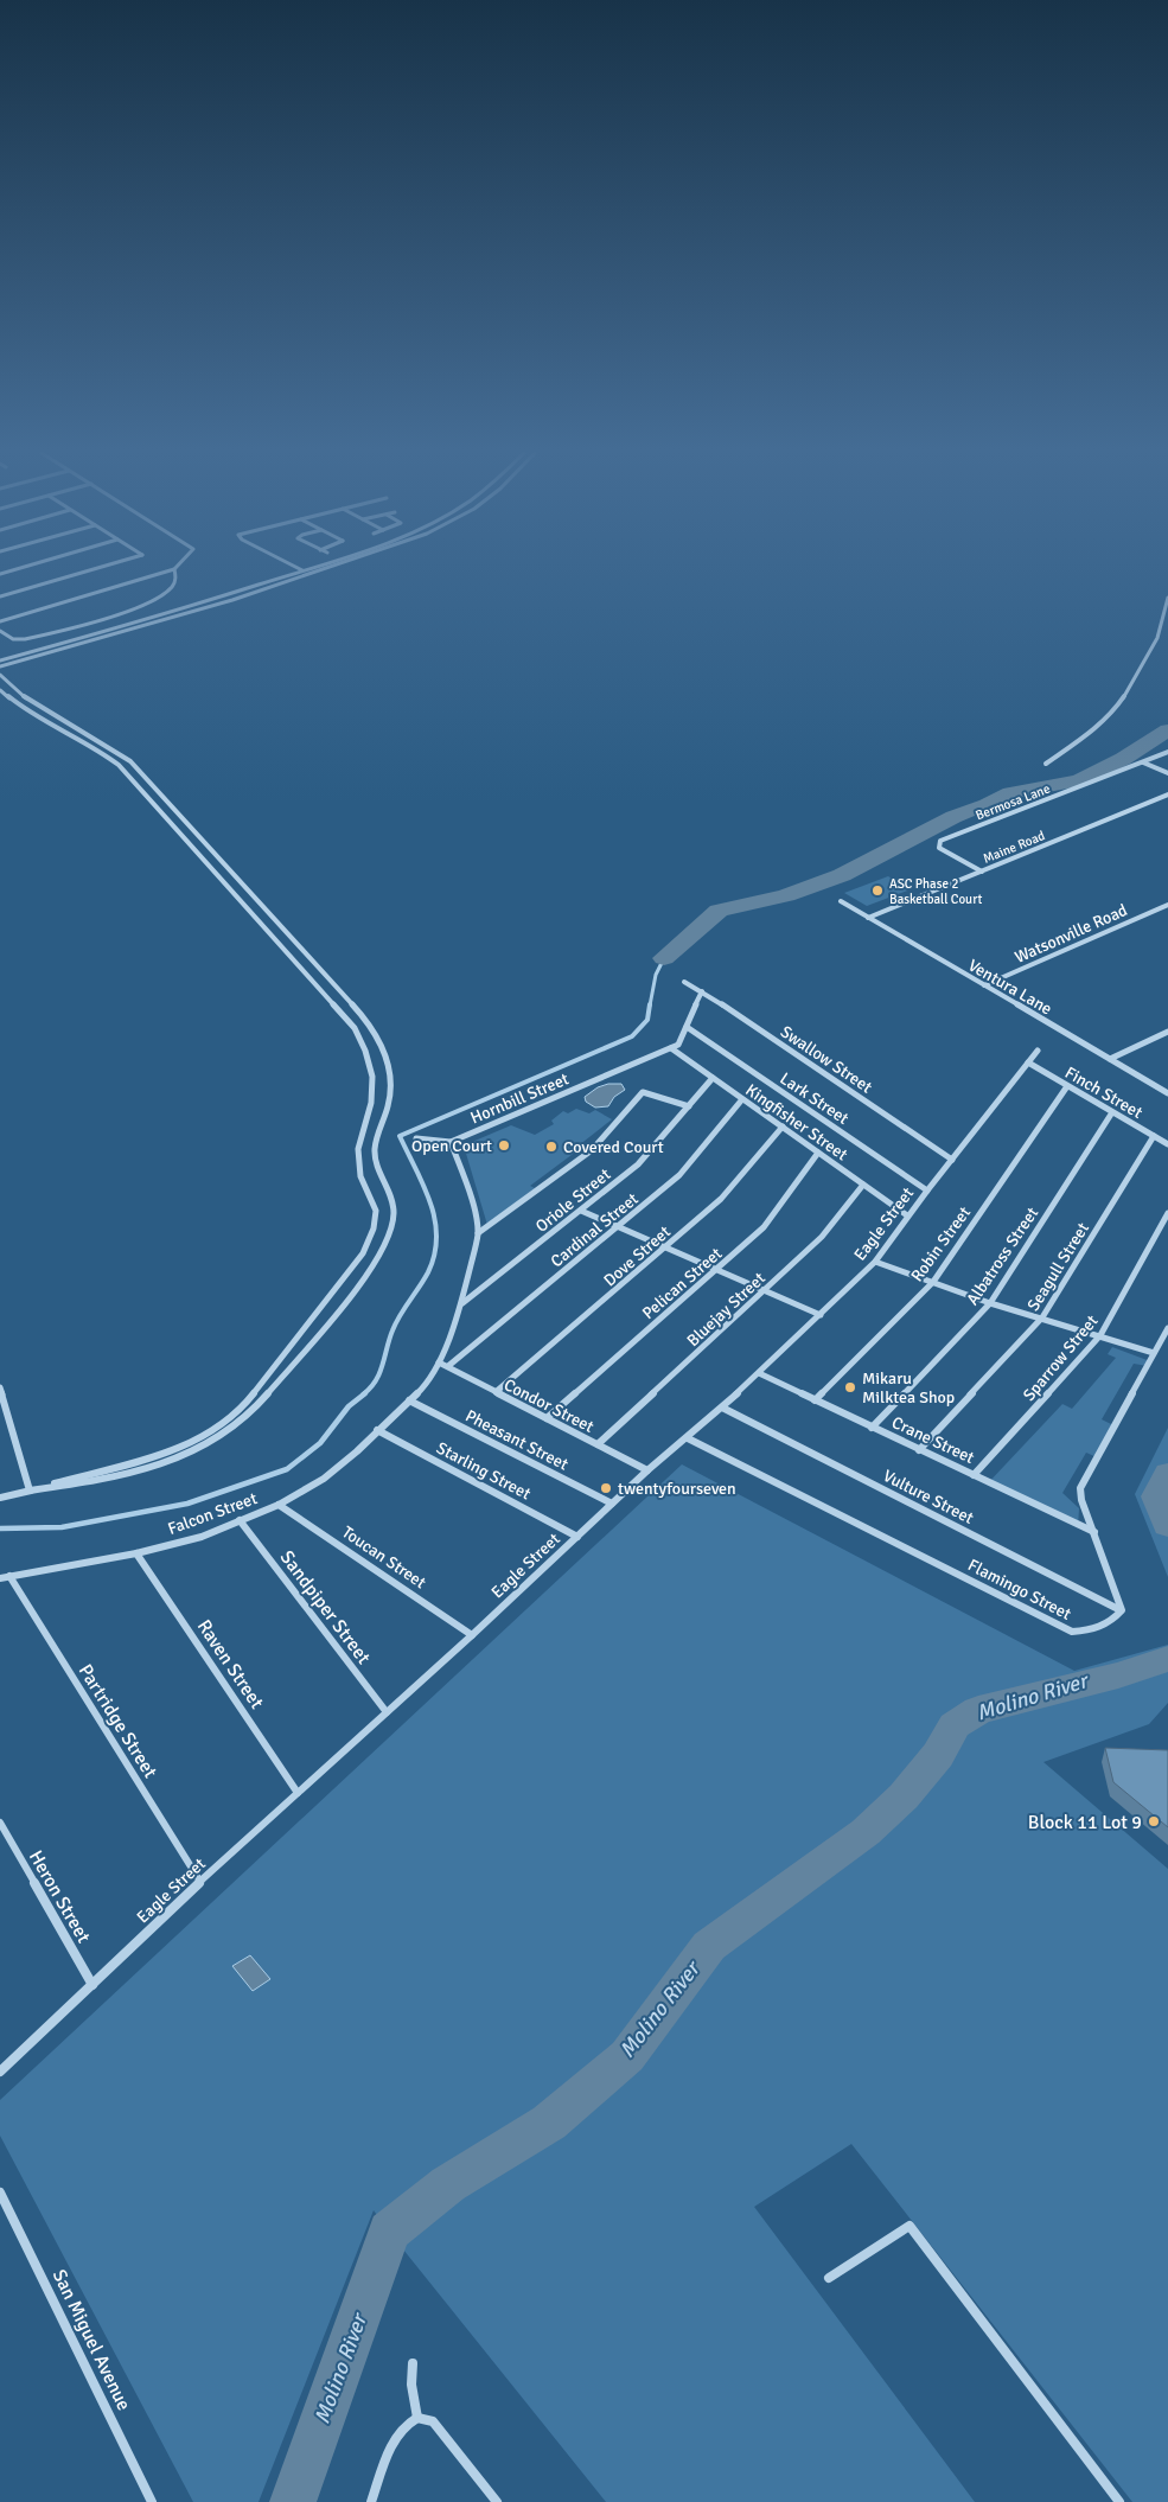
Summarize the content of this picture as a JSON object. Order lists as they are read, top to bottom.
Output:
{
  "streets": {
    "street": [
      "Bermosa Lane",
      "Maine Road",
      "Watsonville Road",
      "Ventura Lane",
      "Swallow Street",
      "Finch Street",
      "Hornbill Street",
      "Lark Street",
      "Kingfisher Street",
      "Oriole Street",
      "Eagle Street",
      "Cardinal Street",
      "Robin Street",
      "Dove Street",
      "Albatross Street",
      "Seagull Street",
      "Pelican Street",
      "Bluejay Street",
      "Sparrow Street",
      "Condor Street",
      "Pheasant Street",
      "Crane Street",
      "Starling Street",
      "Vulture Street",
      "Falcon Street",
      "Toucan Street",
      "Flamingo Street",
      "Sandpiper Street",
      "Raven Street",
      "Partridge Street",
      "Heron Street",
      "San Miguel Avenue"
    ]
  },
  "crossings": [
    ["Bermosa Lane", "Maine Road"],
    ["Maine Road", "Ventura Lane"],
    ["Watsonville Road", "Ventura Lane"],
    ["Swallow Street", "Hornbill Street"],
    ["Swallow Street", "Eagle Street"],
    ["Finch Street", "Eagle Street"],
    ["Finch Street", "Robin Street"],
    ["Finch Street", "Albatross Street"],
    ["Finch Street", "Seagull Street"],
    ["Hornbill Street", "Lark Street"],
    ["Hornbill Street", "Kingfisher Street"],
    ["Lark Street", "Eagle Street"],
    ["Kingfisher Street", "Oriole Street"],
    ["Kingfisher Street", "Eagle Street"],
    ["Kingfisher Street", "Cardinal Street"],
    ["Kingfisher Street", "Dove Street"],
    ["Kingfisher Street", "Pelican Street"],
    ["Kingfisher Street", "Bluejay Street"],
    ["Eagle Street", "Condor Street"],
    ["Eagle Street", "Pheasant Street"],
    ["Eagle Street", "Crane Street"],
    ["Eagle Street", "Starling Street"],
    ["Eagle Street", "Vulture Street"],
    ["Eagle Street", "Toucan Street"],
    ["Eagle Street", "Flamingo Street"],
    ["Eagle Street", "Sandpiper Street"],
    ["Eagle Street", "Raven Street"],
    ["Eagle Street", "Partridge Street"],
    ["Eagle Street", "Heron Street"],
    ["Cardinal Street", "Condor Street"],
    ["Robin Street", "Crane Street"],
    ["Dove Street", "Condor Street"],
    ["Albatross Street", "Crane Street"],
    ["Seagull Street", "Crane Street"],
    ["Pelican Street", "Condor Street"],
    ["Bluejay Street", "Condor Street"],
    ["Sparrow Street", "Crane Street"],
    ["Starling Street", "Falcon Street"],
    ["Vulture Street", "Flamingo Street"],
    ["Falcon Street", "Toucan Street"],
    ["Falcon Street", "Sandpiper Street"],
    ["Falcon Street", "Raven Street"],
    ["Falcon Street", "Partridge Street"]
  ],
  "water": ["Molino River"],
  "places": [
    "ASC Phase 2 Basketball Court",
    "Open Court",
    "Covered Court",
    "Mikaru Milktea Shop",
    "twentyfourseven",
    "Block 11 Lot 9"
  ]
}
